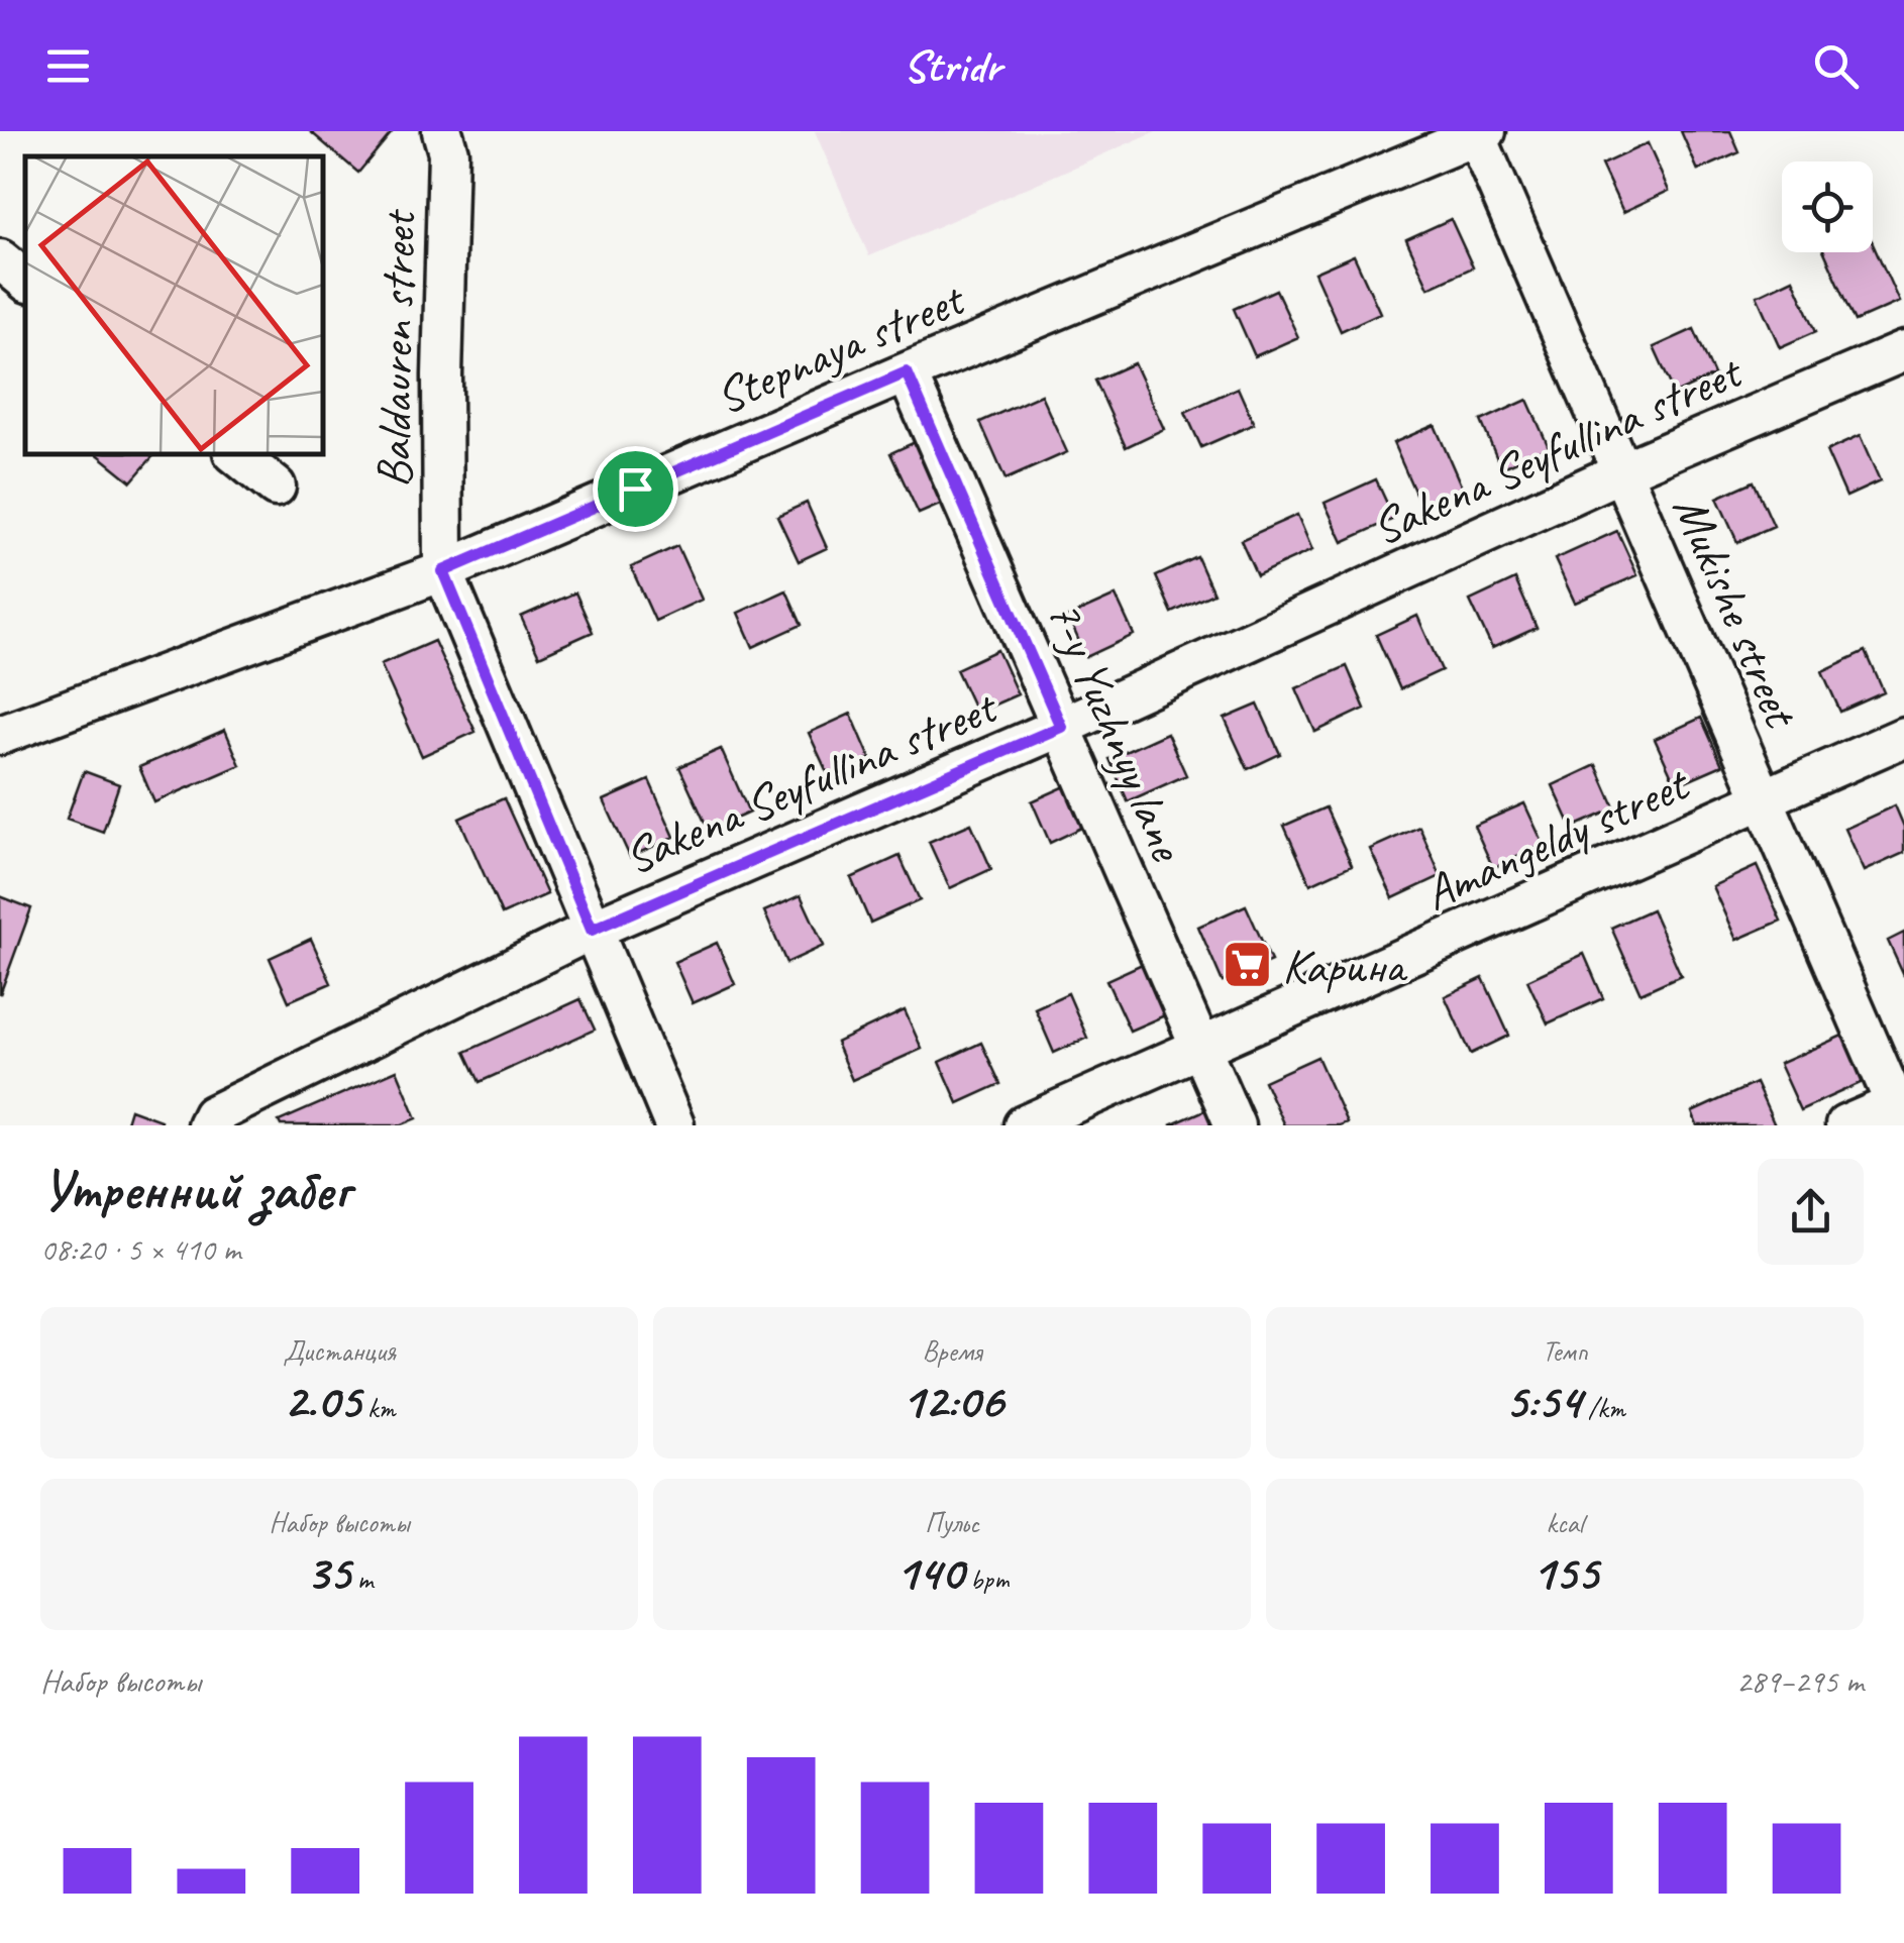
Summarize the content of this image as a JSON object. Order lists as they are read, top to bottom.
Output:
{
  "streets": {
    "street": [
      "Stepnaya street",
      "Baldauren street",
      "Sakena Seyfullina street",
      "Mukishe street",
      "7-y Yuzhnyy lane",
      "Amangeldy street"
    ]
  },
  "crossings": [
    ["Stepnaya street", "Baldauren street"],
    ["Stepnaya street", "Mukishe street"],
    ["Stepnaya street", "7-y Yuzhnyy lane"],
    ["Sakena Seyfullina street", "Mukishe street"],
    ["Sakena Seyfullina street", "7-y Yuzhnyy lane"],
    ["Mukishe street", "Amangeldy street"],
    ["7-y Yuzhnyy lane", "Amangeldy street"]
  ],
  "places": {
    "supermarket": ["Карина"]
  },
  "page": {
    "header": "Stridr",
    "heading": ["Утренний забег", "08:20 · 5 × 410 m"],
    "stats": [
      ["Дистанция", "2.05 km"],
      ["Время", "12:06"],
      ["Темп", "5:54 /km"],
      ["Набор высоты", "35 m"],
      ["Пульс", "140 bpm"],
      ["kcal", "155"]
    ],
    "chart": ["Набор высоты", "289–295 m"]
  }
}
